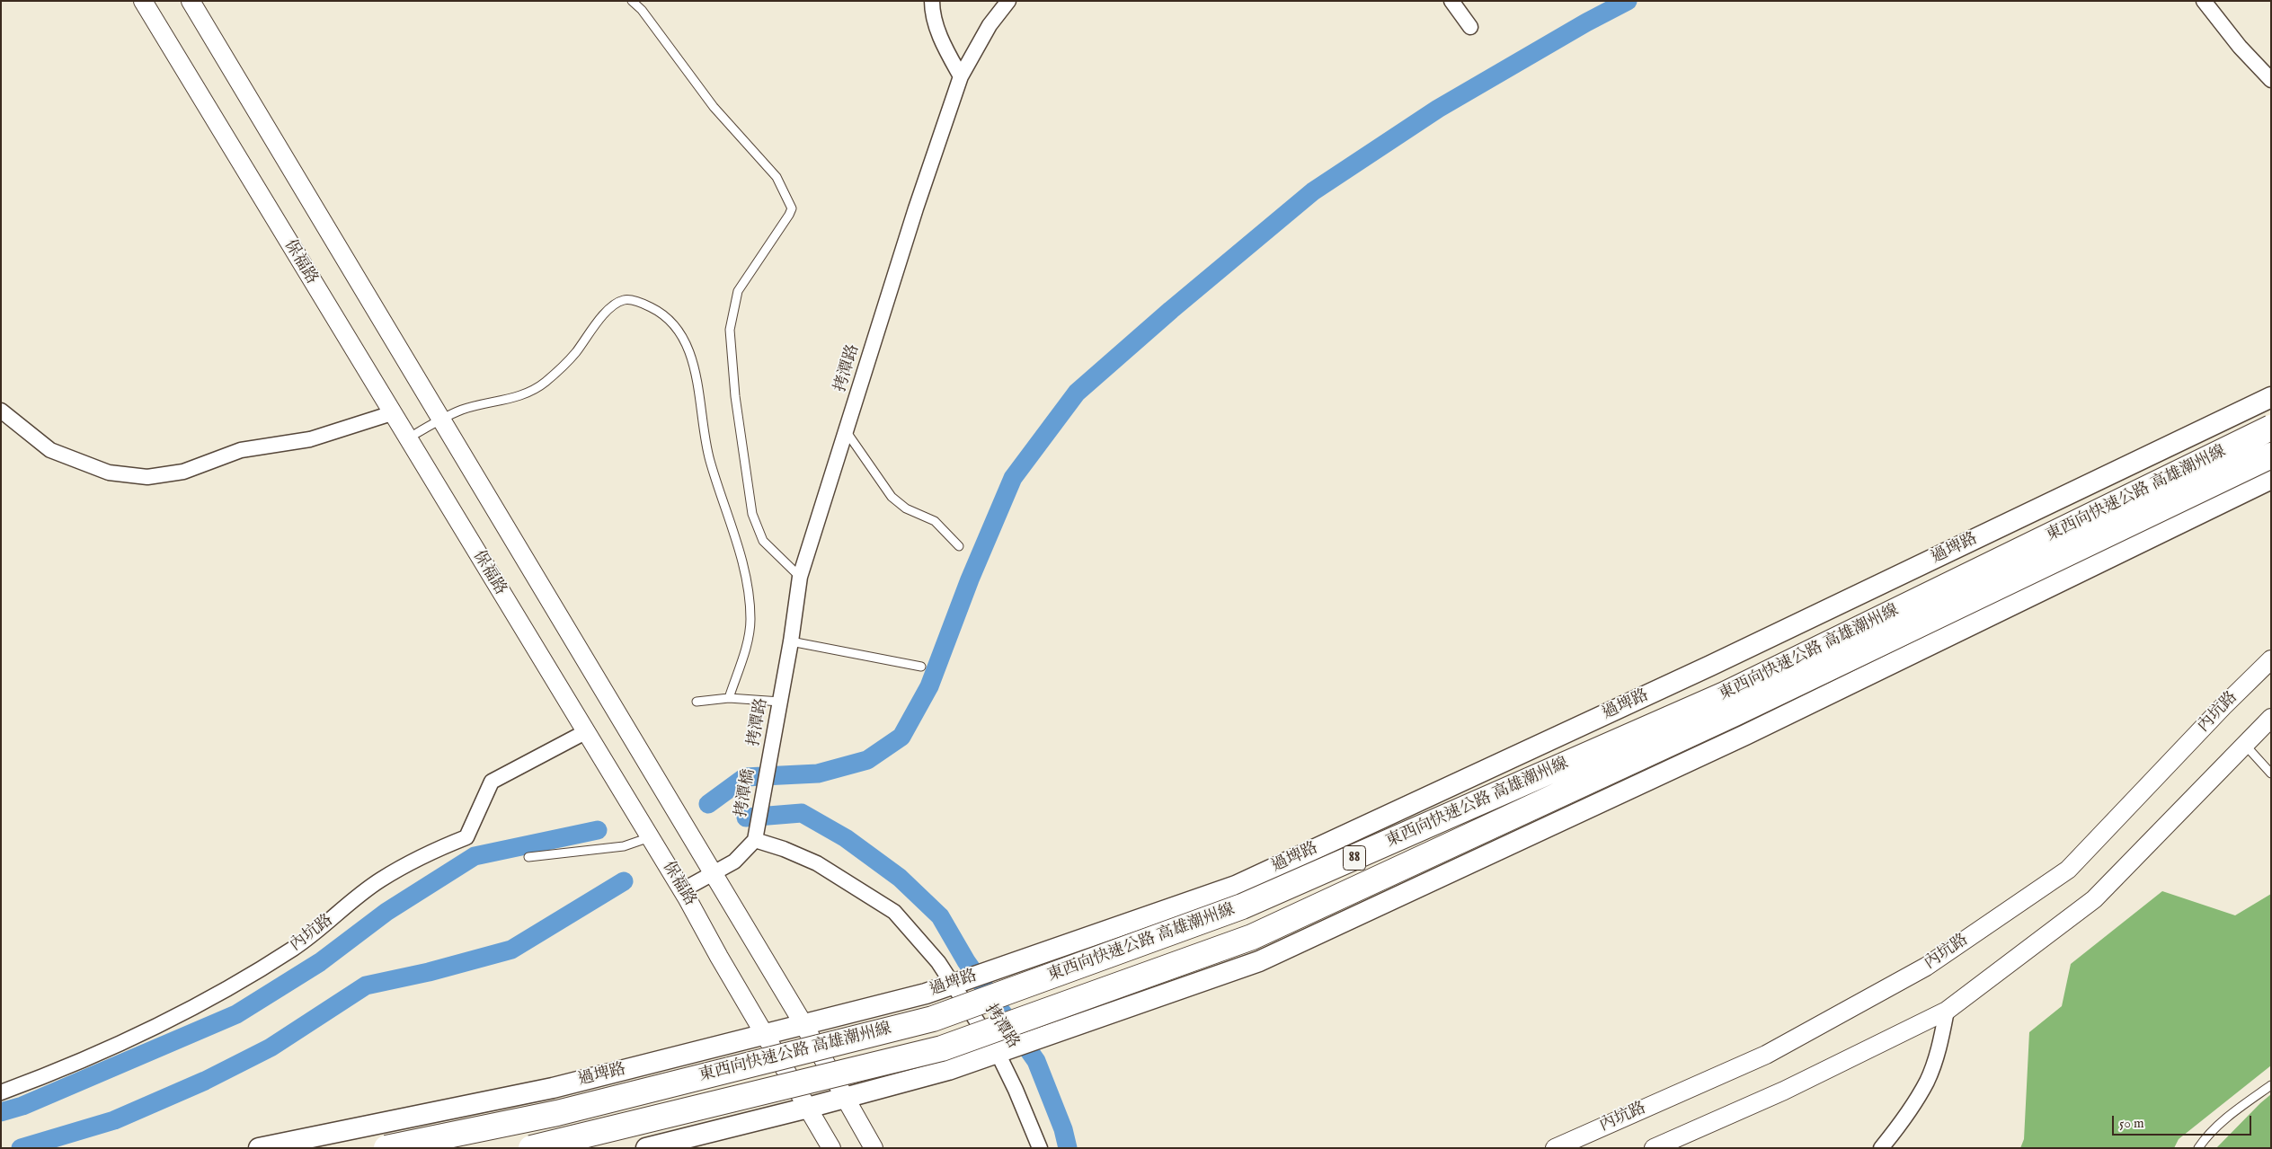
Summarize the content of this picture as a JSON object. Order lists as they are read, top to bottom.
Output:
{
  "streets": {
    "highway": ["東西向快速公路 高雄潮州線", "88"],
    "main road": ["過埤路"],
    "street": [
      "保福路",
      "拷潭路",
      "內坑路",
      "拷潭橋"
    ]
  },
  "crossings": [
    ["保福路", "過埤路"],
    ["保福路", "內坑路"],
    ["拷潭路", "過埤路"],
    ["拷潭路", "拷潭橋"]
  ],
  "scale_bar": "50 m"
}
